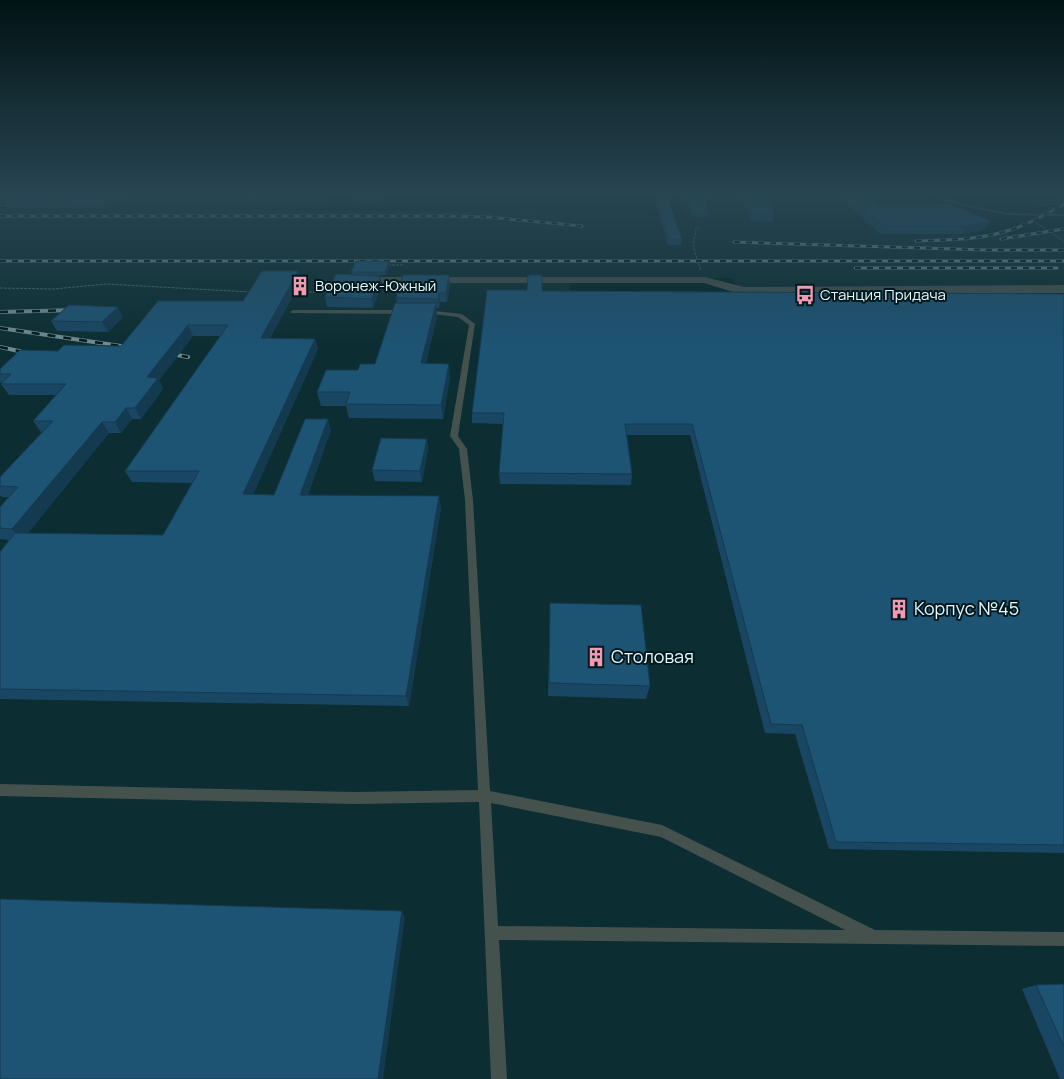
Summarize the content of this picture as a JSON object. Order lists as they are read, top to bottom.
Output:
{
  "places": {
    "building": ["Воронеж-Южный", "Корпус №45", "Столовая"],
    "bus stop": ["Станция Придача"]
  }
}
